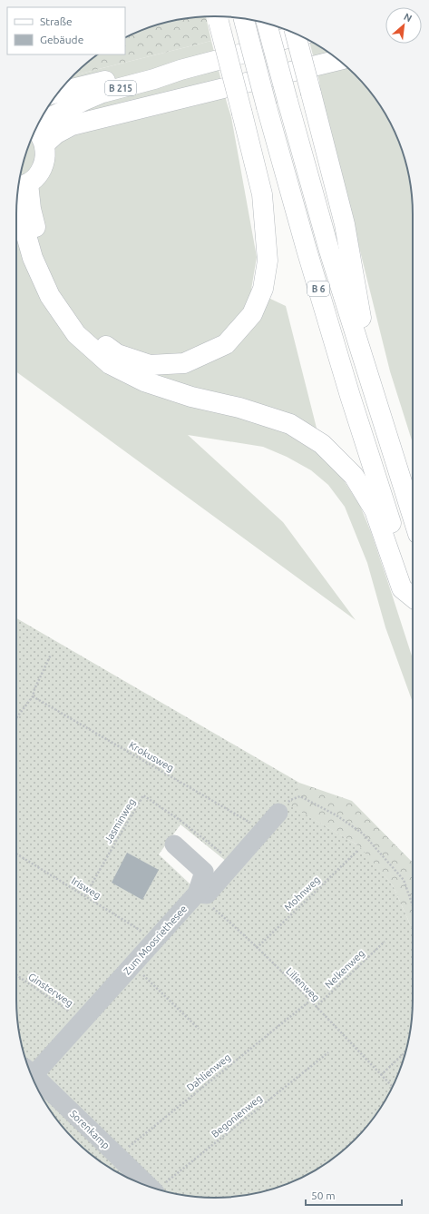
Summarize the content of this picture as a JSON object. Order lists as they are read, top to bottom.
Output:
{
  "streets": {
    "main road": ["B 215", "B 6"],
    "lane": ["Zum Moosriethesee", "Sorenkamp"],
    "path": [
      "Krokusweg",
      "Jasminweg",
      "Irisweg",
      "Mohnweg",
      "Nelkenweg",
      "Lilienweg",
      "Ginsterweg",
      "Dahlienweg",
      "Begonienweg"
    ]
  },
  "crossings": [
    ["Krokusweg", "Zum Moosriethesee"],
    ["Jasminweg", "Irisweg"],
    ["Jasminweg", "Zum Moosriethesee"],
    ["Irisweg", "Zum Moosriethesee"],
    ["Mohnweg", "Lilienweg"],
    ["Zum Moosriethesee", "Lilienweg"],
    ["Zum Moosriethesee", "Ginsterweg"],
    ["Nelkenweg", "Lilienweg"],
    ["Lilienweg", "Dahlienweg"],
    ["Dahlienweg", "Sorenkamp"]
  ],
  "legend": ["Straße", "Gebäude"],
  "scale_bar": "50 m",
  "north": "top right"
}
